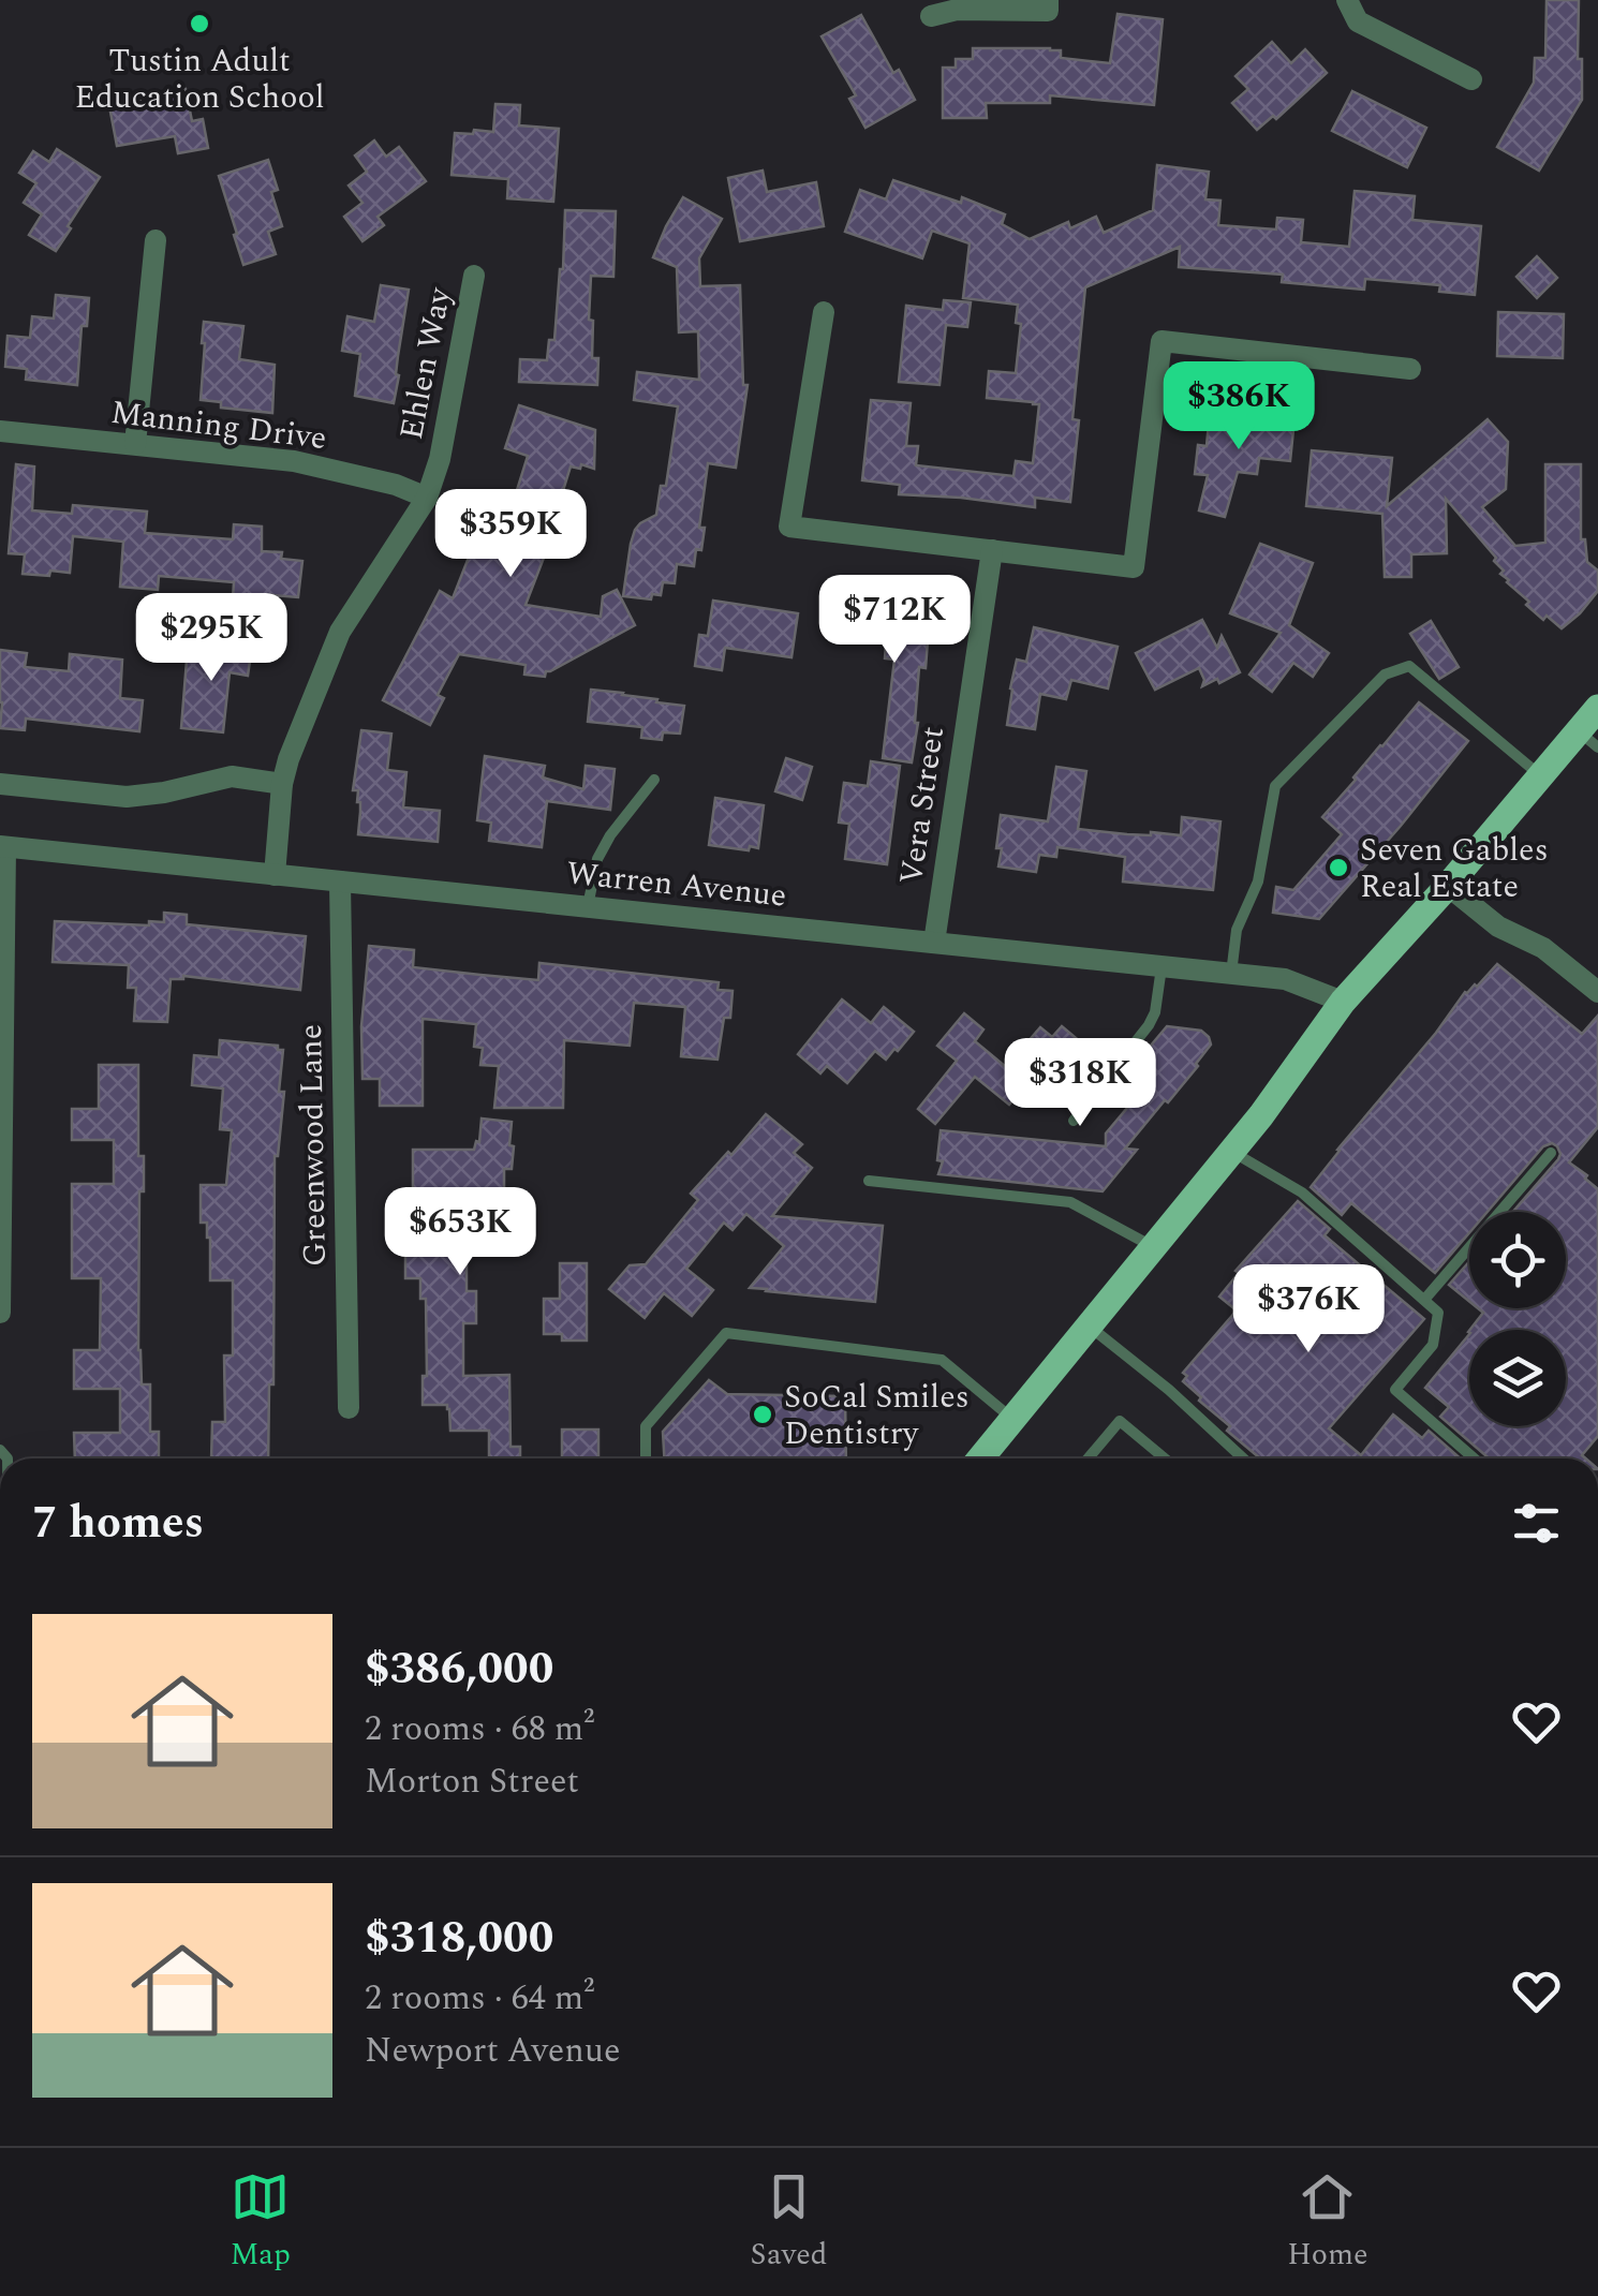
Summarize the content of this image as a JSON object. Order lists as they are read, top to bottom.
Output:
{
  "streets": {
    "street": [
      "Ehlen Way",
      "Manning Drive",
      "Vera Street",
      "Warren Avenue",
      "Greenwood Lane"
    ]
  },
  "crossings": [
    ["Ehlen Way", "Manning Drive"],
    ["Ehlen Way", "Warren Avenue"],
    ["Vera Street", "Warren Avenue"],
    ["Warren Avenue", "Greenwood Lane"]
  ],
  "places": ["Tustin Adult Education School", "Seven Gables Real Estate", "SoCal Smiles Dentistry"],
  "page": {
    "price": [
      "$386K",
      "$359K",
      "$712K",
      "$295K",
      "$318K",
      "$653K",
      "$376K"
    ],
    "heading": "7 homes",
    "list": [
      {
        "name": "$386,000",
        "note": "2 rooms · 68 m² · Morton Street"
      },
      {
        "name": "$318,000",
        "note": "2 rooms · 64 m² · Newport Avenue"
      }
    ],
    "tabs": ["Map", "Saved", "Home"]
  }
}
